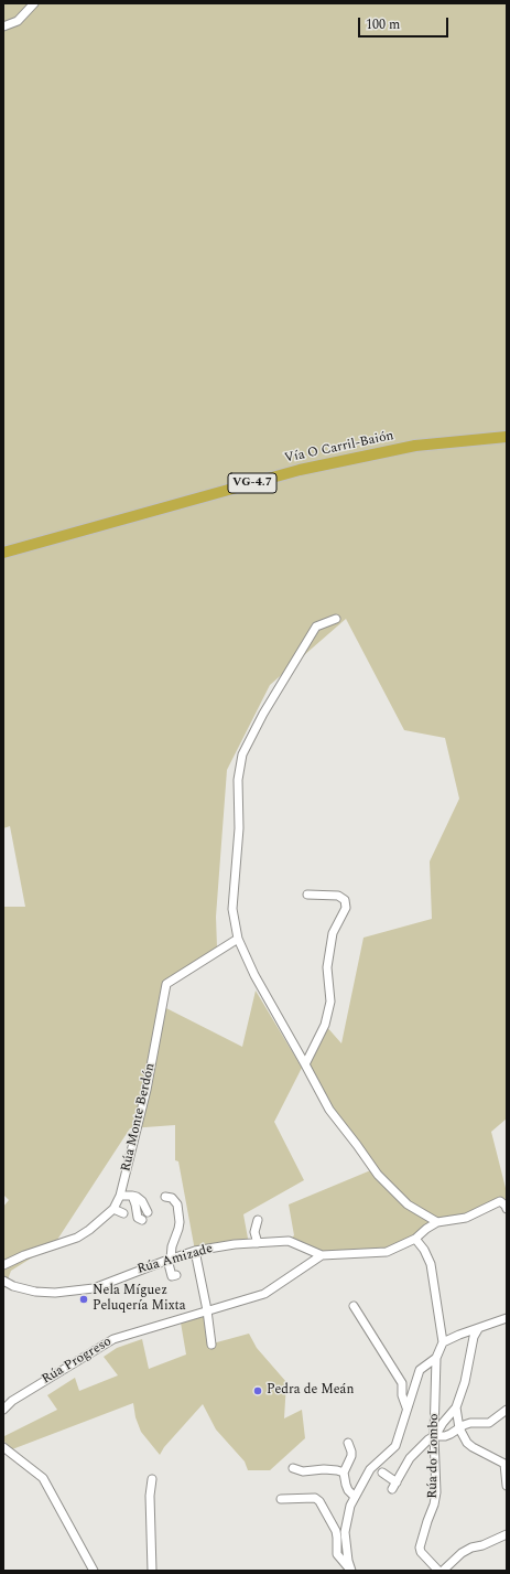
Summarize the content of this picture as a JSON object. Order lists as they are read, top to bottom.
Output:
{
  "streets": {
    "highway": ["Vía O Carril-Baión", "VG-4.7"],
    "street": [
      "Rúa Monte Berdón",
      "Rúa Amizade",
      "Rúa Progreso",
      "Rúa do Lombo"
    ]
  },
  "crossings": [
    ["Rúa Amizade", "Rúa Progreso"]
  ],
  "places": ["Nela Míguez Peluqería Mixta", "Pedra de Meán"],
  "scale_bar": "100 m"
}
